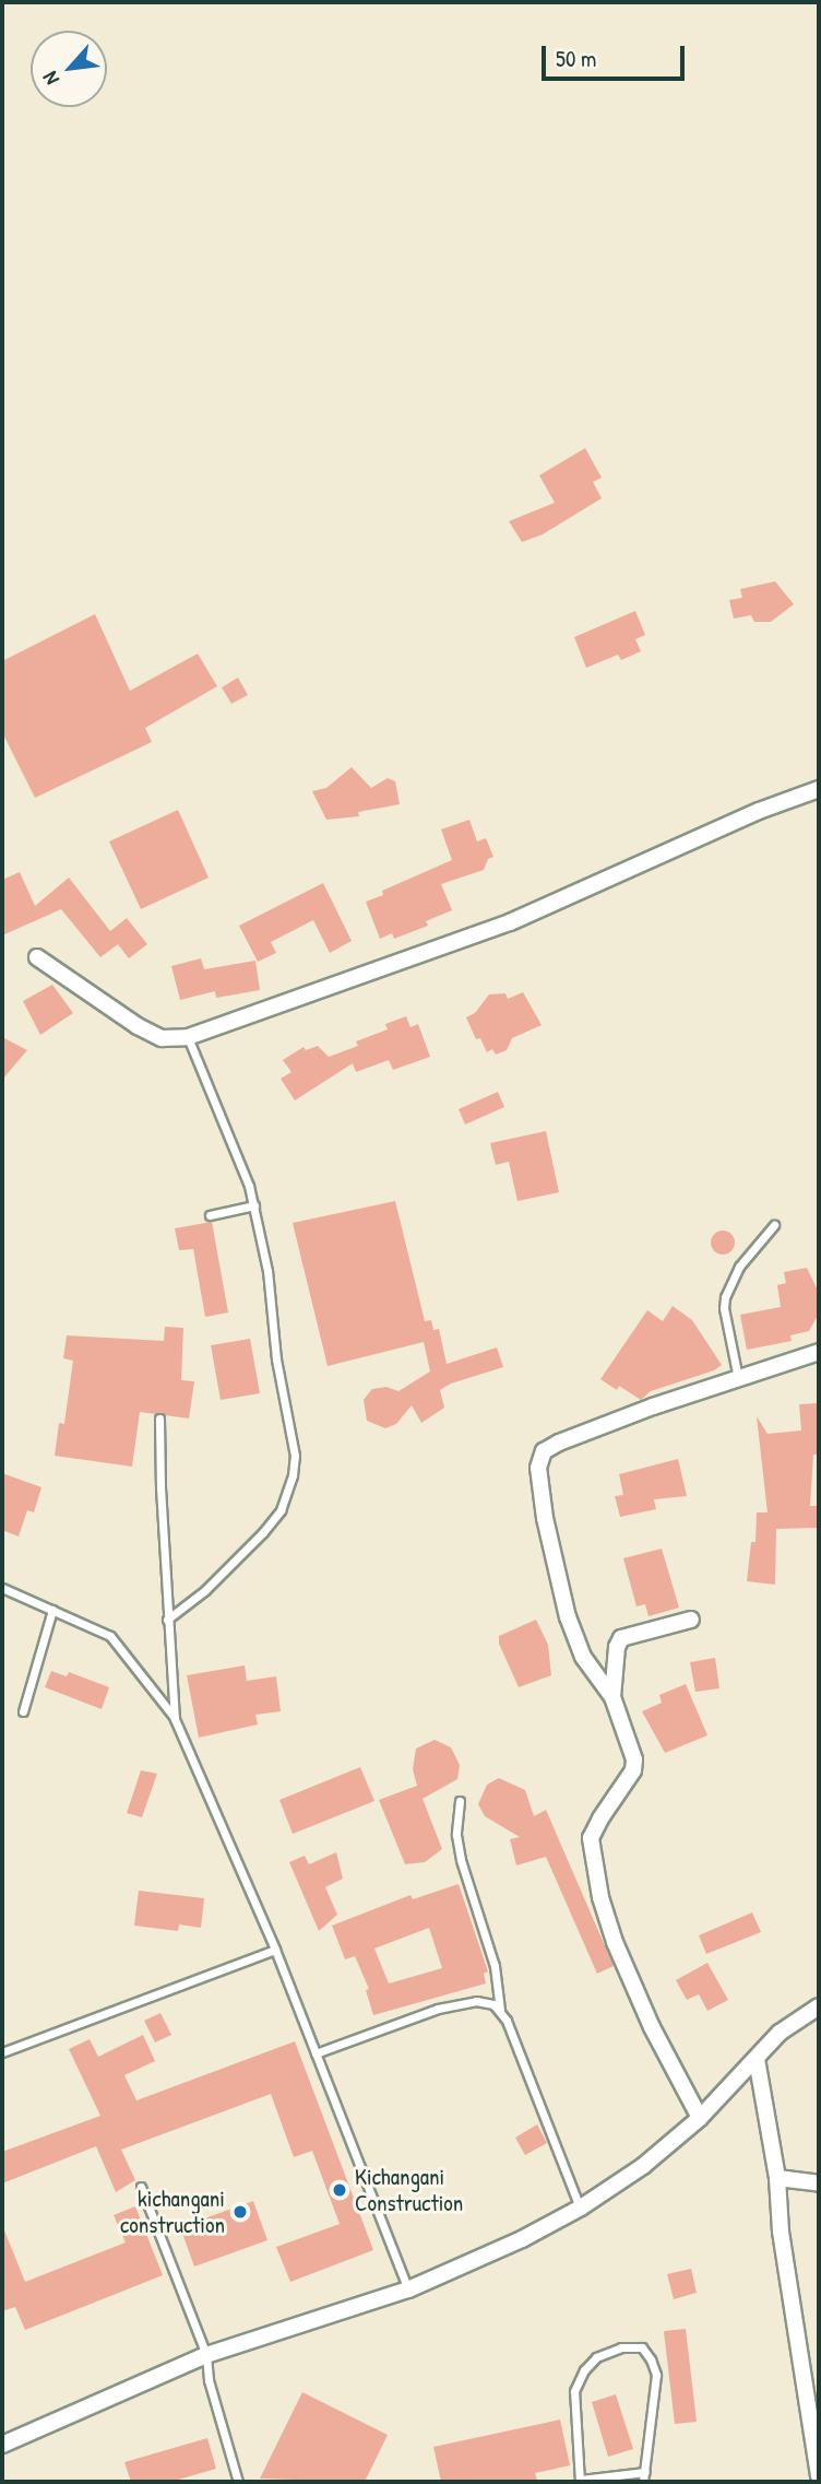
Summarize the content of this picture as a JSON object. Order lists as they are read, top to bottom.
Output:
{
  "places": ["Kichangani Construction", "kichangani construction"],
  "scale_bar": "50 m",
  "north": "bottom left"
}
